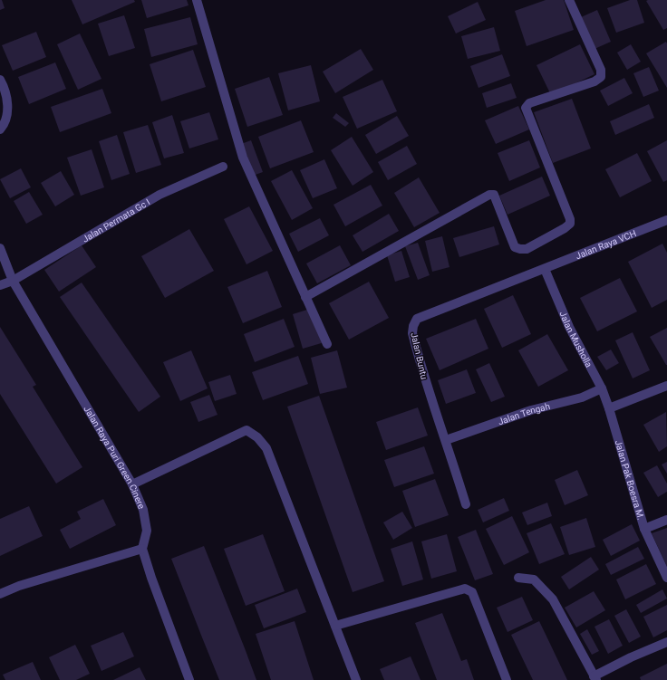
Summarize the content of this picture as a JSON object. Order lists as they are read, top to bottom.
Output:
{
  "streets": {
    "street": [
      "Jalan Permata Gc I",
      "Jalan Raya VCH",
      "Jalan Musholla",
      "Jalan Buntu",
      "Jalan Tengah",
      "Jalan Raya Puri Green Cinere",
      "Jalan Pak Boesra M."
    ]
  },
  "crossings": [
    ["Jalan Permata Gc I", "Jalan Raya Puri Green Cinere"],
    ["Jalan Raya VCH", "Jalan Musholla"],
    ["Jalan Raya VCH", "Jalan Buntu"],
    ["Jalan Musholla", "Jalan Buntu"],
    ["Jalan Musholla", "Jalan Tengah"],
    ["Jalan Musholla", "Jalan Pak Boesra M."],
    ["Jalan Buntu", "Jalan Tengah"]
  ]
}
